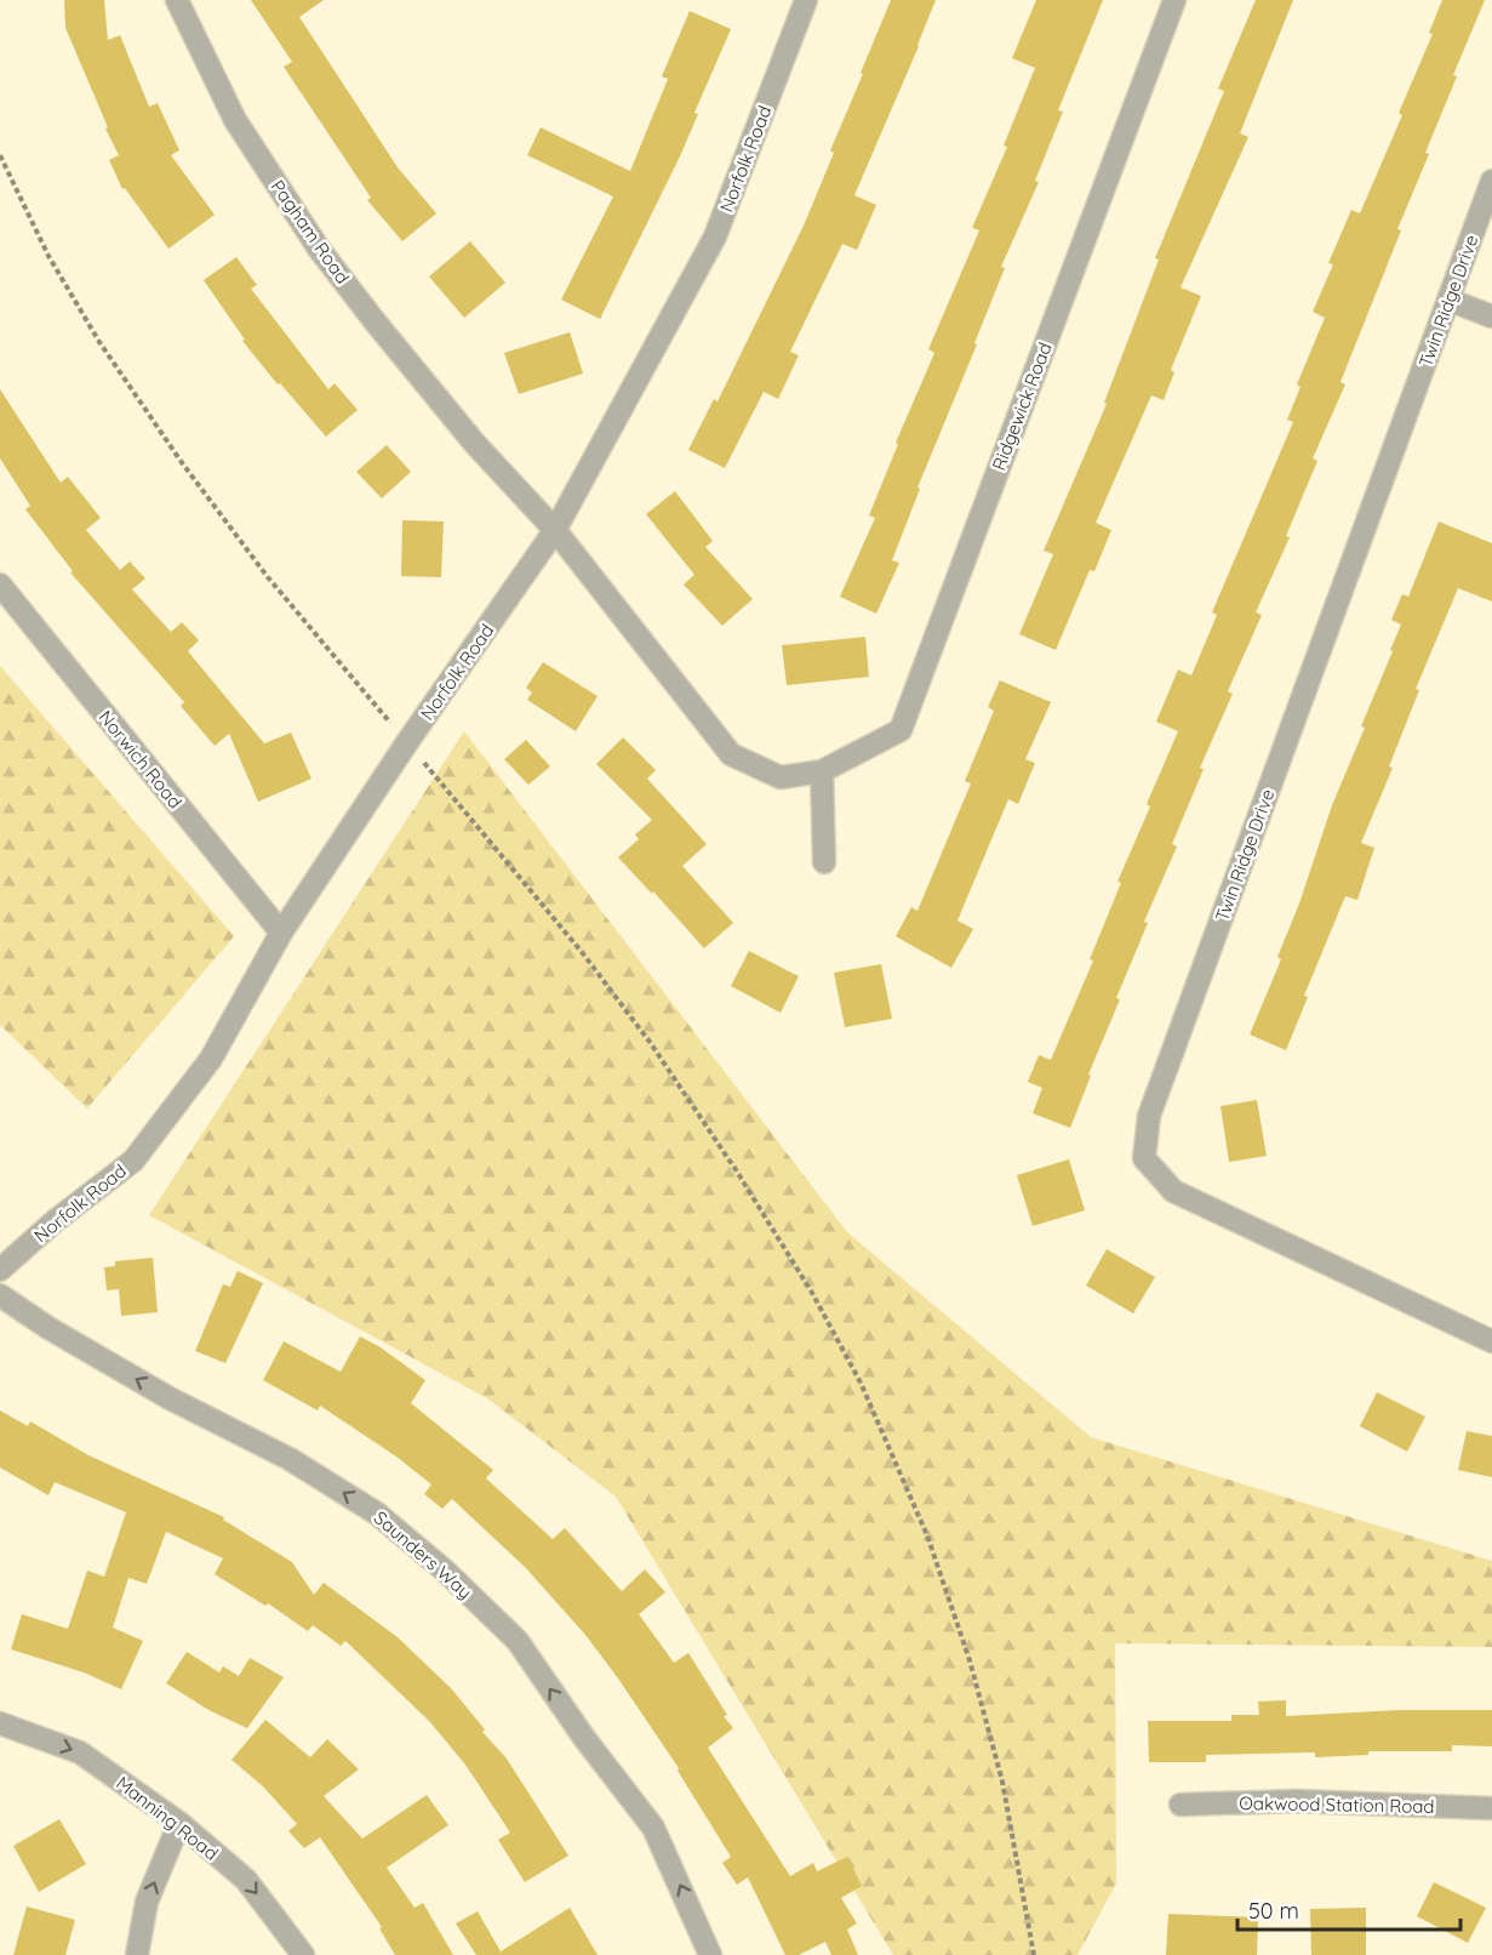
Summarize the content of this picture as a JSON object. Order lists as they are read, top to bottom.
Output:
{
  "streets": {
    "street": [
      "Norfolk Road",
      "Pagham Road",
      "Twin Ridge Drive",
      "Ridgewick Road",
      "Norwich Road",
      "Saunders Way",
      "Oakwood Station Road",
      "Manning Road"
    ]
  },
  "crossings": [
    ["Norfolk Road", "Pagham Road"],
    ["Norfolk Road", "Ridgewick Road"],
    ["Norfolk Road", "Norwich Road"],
    ["Pagham Road", "Ridgewick Road"]
  ],
  "one_way": ["Saunders Way", "Manning Road"],
  "scale_bar": "50 m"
}
